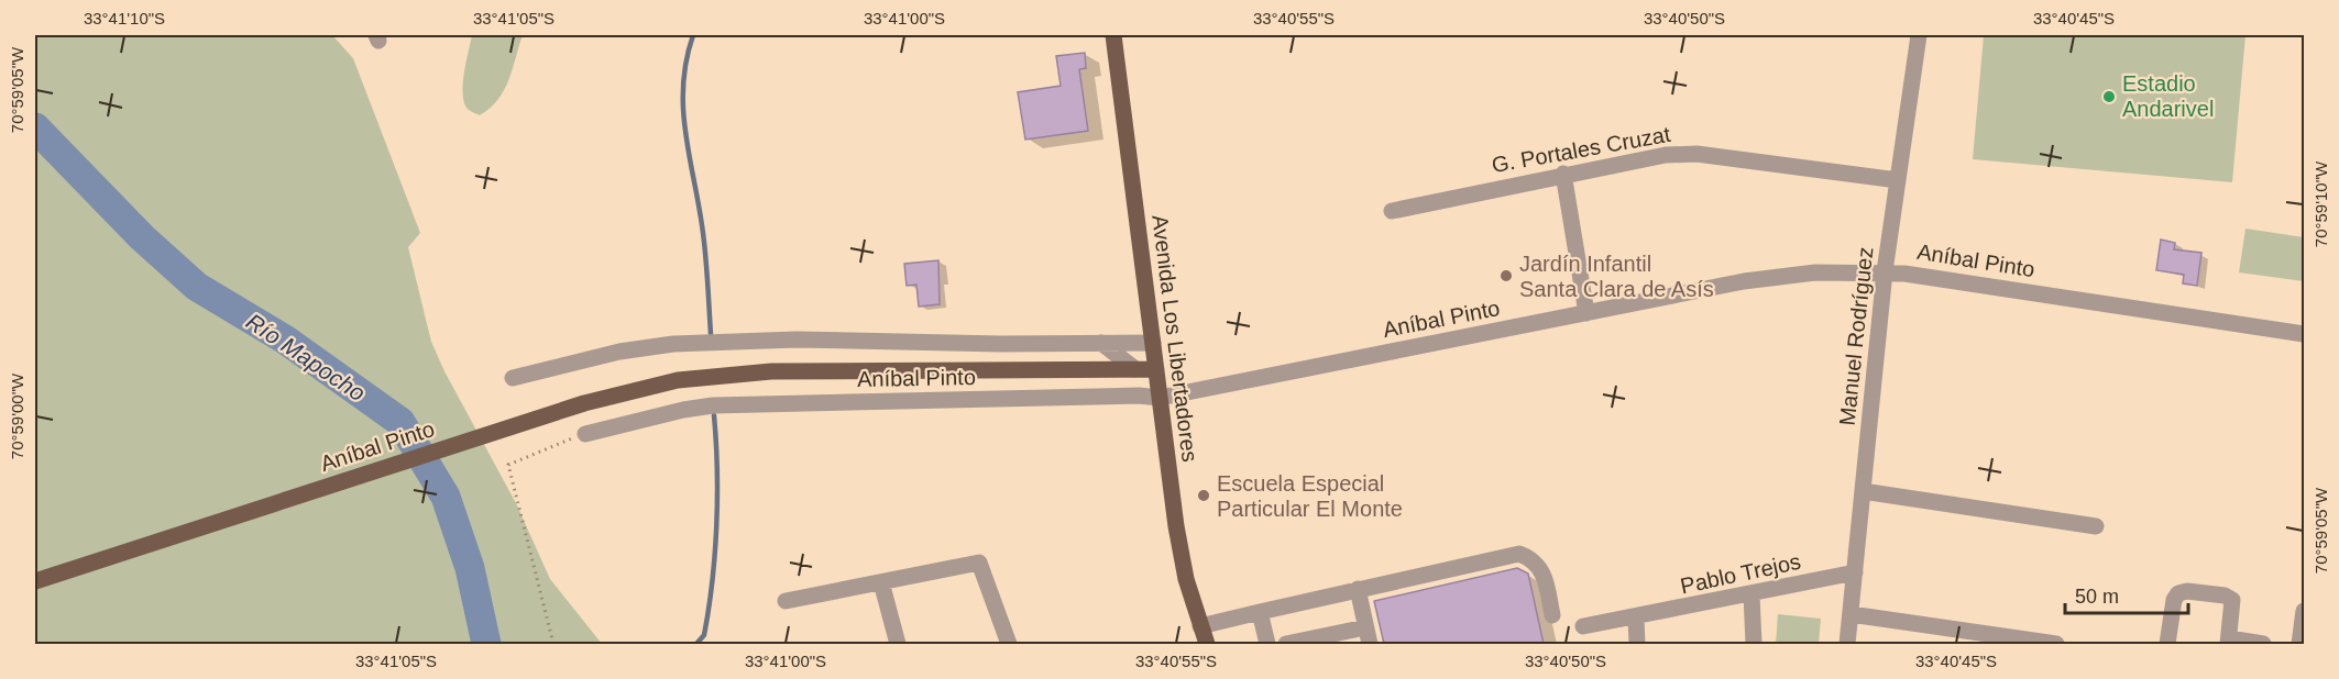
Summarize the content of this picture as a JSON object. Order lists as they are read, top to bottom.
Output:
{
  "streets": {
    "main road": ["Aníbal Pinto", "Avenida Los Libertadores"],
    "street": ["G. Portales Cruzat", "Manuel Rodríguez", "Pablo Trejos"]
  },
  "crossings": [
    ["G. Portales Cruzat", "Manuel Rodríguez"],
    ["Aníbal Pinto", "Manuel Rodríguez"],
    ["Aníbal Pinto", "Avenida Los Libertadores"],
    ["Manuel Rodríguez", "Pablo Trejos"]
  ],
  "water": ["Río Mapocho"],
  "places": ["Estadio Andarivel", "Jardín Infantil Santa Clara de Asís", "Escuela Especial Particular El Monte"],
  "scale_bar": "50 m",
  "coordinates": [
    "33°41'10\"S",
    "33°41'05\"S",
    "33°41'00\"S",
    "33°40'55\"S",
    "33°40'50\"S",
    "33°40'45\"S",
    "70°59'05\"W",
    "70°59'10\"W",
    "70°59'00\"W"
  ]
}
